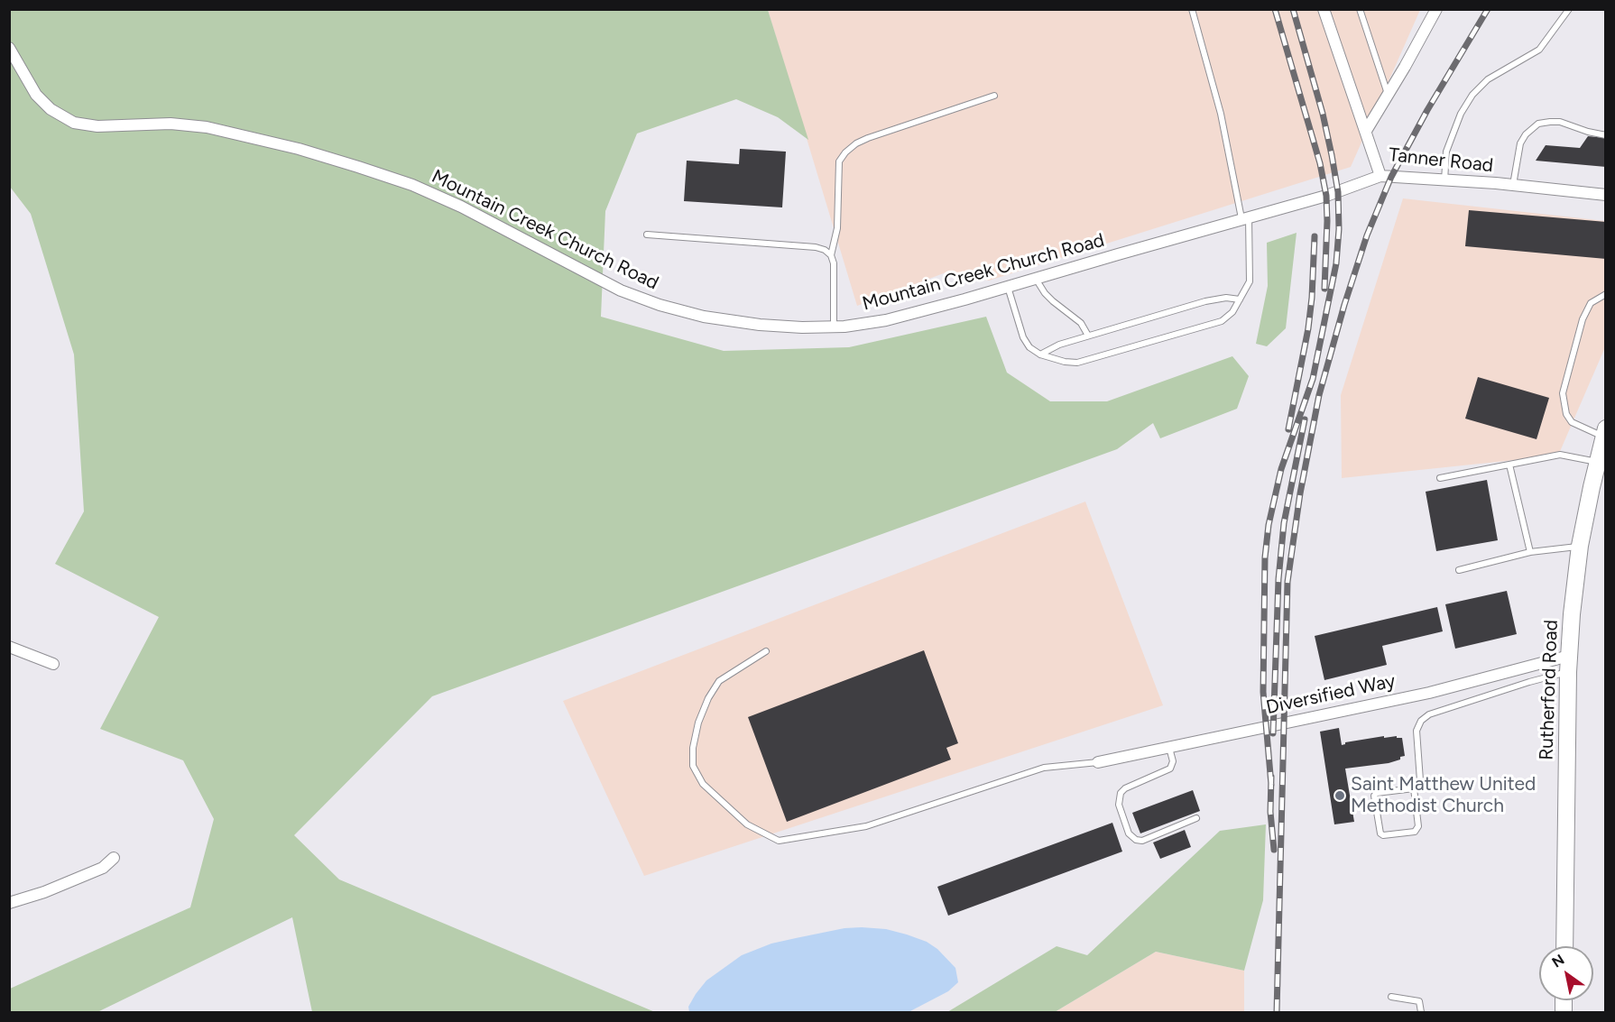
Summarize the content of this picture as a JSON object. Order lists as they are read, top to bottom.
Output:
{
  "streets": {
    "street": [
      "Tanner Road",
      "Mountain Creek Church Road",
      "Rutherford Road",
      "Diversified Way"
    ]
  },
  "crossings": [
    ["Tanner Road", "Mountain Creek Church Road"],
    ["Rutherford Road", "Diversified Way"]
  ],
  "places": ["Saint Matthew United Methodist Church"],
  "north": "top left"
}
